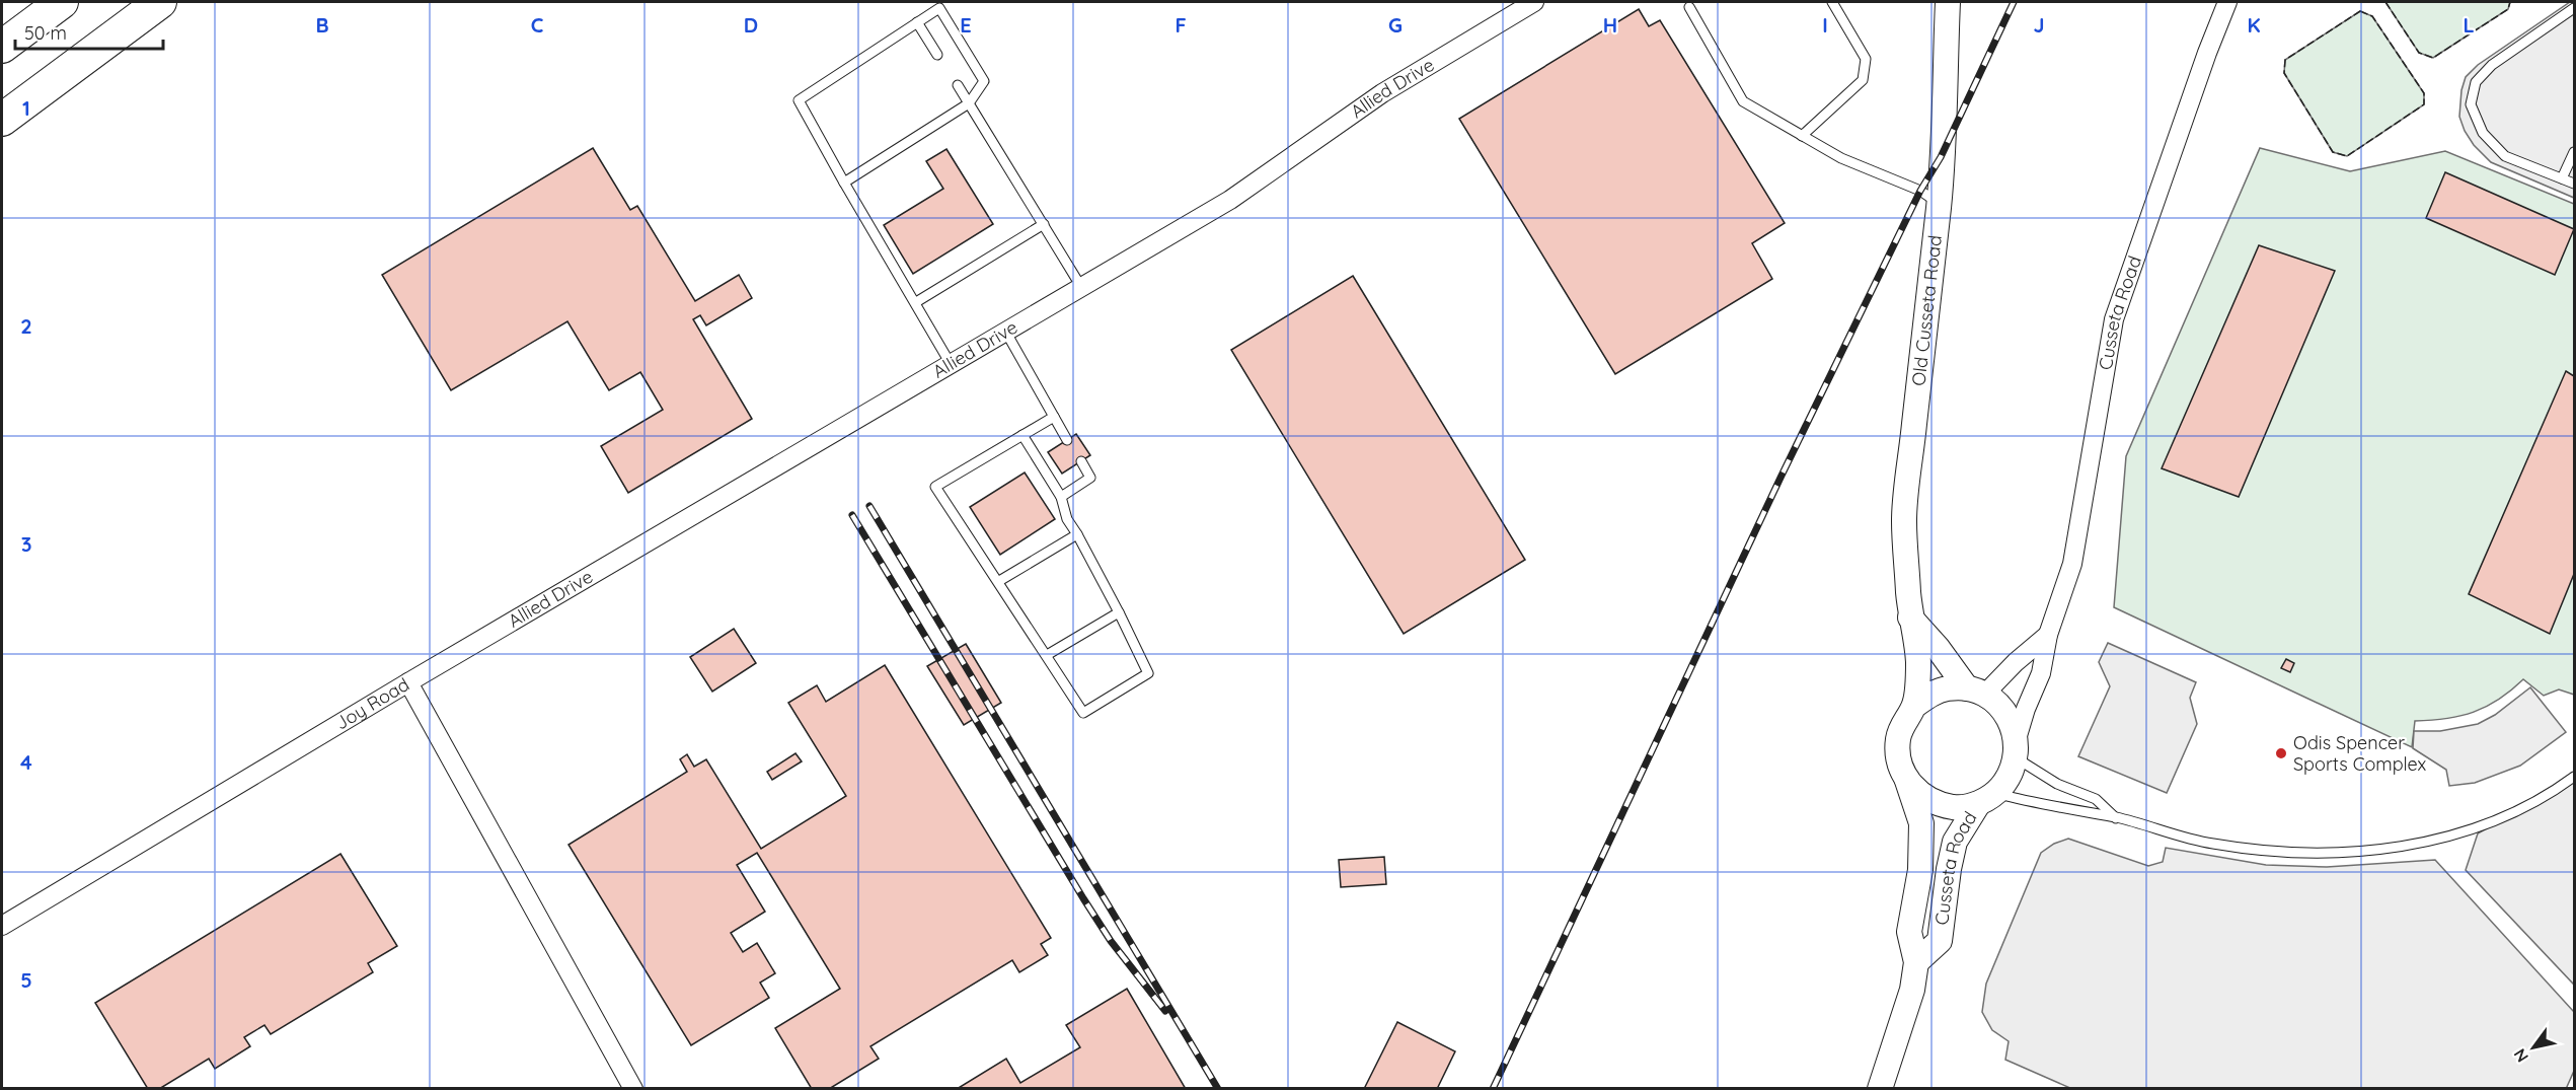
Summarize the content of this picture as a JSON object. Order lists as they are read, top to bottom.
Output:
{
  "streets": {
    "street": [
      "Allied Drive",
      "Old Cusseta Road",
      "Cusseta Road",
      "Joy Road"
    ]
  },
  "crossings": [
    ["Allied Drive", "Joy Road"],
    ["Old Cusseta Road", "Cusseta Road"]
  ],
  "places": ["Odis Spencer Sports Complex"],
  "scale_bar": "50 m",
  "north": "bottom left",
  "grid": {
    "columns": [
      "B",
      "C",
      "D",
      "E",
      "F",
      "G",
      "H",
      "I",
      "J",
      "K",
      "L"
    ],
    "rows": [
      "1",
      "2",
      "3",
      "4",
      "5"
    ]
  }
}
